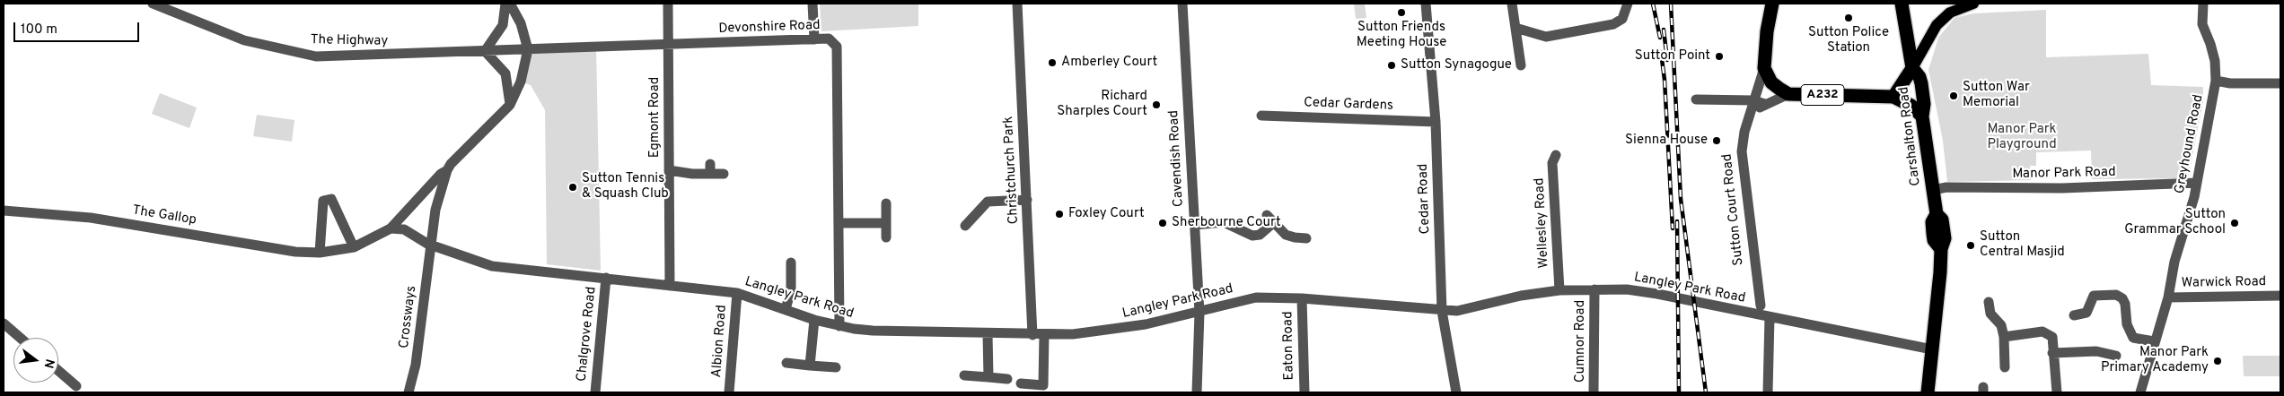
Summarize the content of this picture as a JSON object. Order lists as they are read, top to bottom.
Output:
{
  "streets": {
    "highway": ["A232", "Carshalton Road", "Sutton Court Road"],
    "street": [
      "Devonshire Road",
      "The Highway",
      "Cedar Gardens",
      "Egmont Road",
      "Greyhound Road",
      "Cavendish Road",
      "Christchurch Park",
      "Manor Park Road",
      "Cedar Road",
      "The Gallop",
      "Wellesley Road",
      "Warwick Road",
      "Langley Park Road",
      "Crossways",
      "Chalgrove Road",
      "Albion Road",
      "Cumnor Road",
      "Eaton Road"
    ]
  },
  "crossings": [
    ["Devonshire Road", "The Highway"],
    ["Devonshire Road", "Egmont Road"],
    ["Devonshire Road", "The Gallop"],
    ["Devonshire Road", "Langley Park Road"],
    ["The Highway", "The Gallop"],
    ["A232", "Carshalton Road"],
    ["A232", "Sutton Court Road"],
    ["Cedar Gardens", "Cedar Road"],
    ["Egmont Road", "Langley Park Road"],
    ["Carshalton Road", "Manor Park Road"],
    ["Carshalton Road", "Langley Park Road"],
    ["Greyhound Road", "Manor Park Road"],
    ["Greyhound Road", "Warwick Road"],
    ["Cavendish Road", "Langley Park Road"],
    ["Christchurch Park", "Langley Park Road"],
    ["Cedar Road", "Langley Park Road"],
    ["The Gallop", "Crossways"],
    ["Wellesley Road", "Langley Park Road"],
    ["Langley Park Road", "Crossways"],
    ["Langley Park Road", "Chalgrove Road"],
    ["Langley Park Road", "Albion Road"],
    ["Langley Park Road", "Cumnor Road"],
    ["Langley Park Road", "Eaton Road"]
  ],
  "parks": ["Manor Park Playground"],
  "places": [
    "Sutton Friends Meeting House",
    "Sutton Police Station",
    "Sutton Point",
    "Amberley Court",
    "Sutton Synagogue",
    "Sutton War Memorial",
    "Richard Sharples Court",
    "Sienna House",
    "Sutton Tennis & Squash Club",
    "Foxley Court",
    "Sherbourne Court",
    "Sutton Grammar School",
    "Sutton Central Masjid",
    "Manor Park Primary Academy"
  ],
  "scale_bar": "100 m",
  "north": "right"
}
